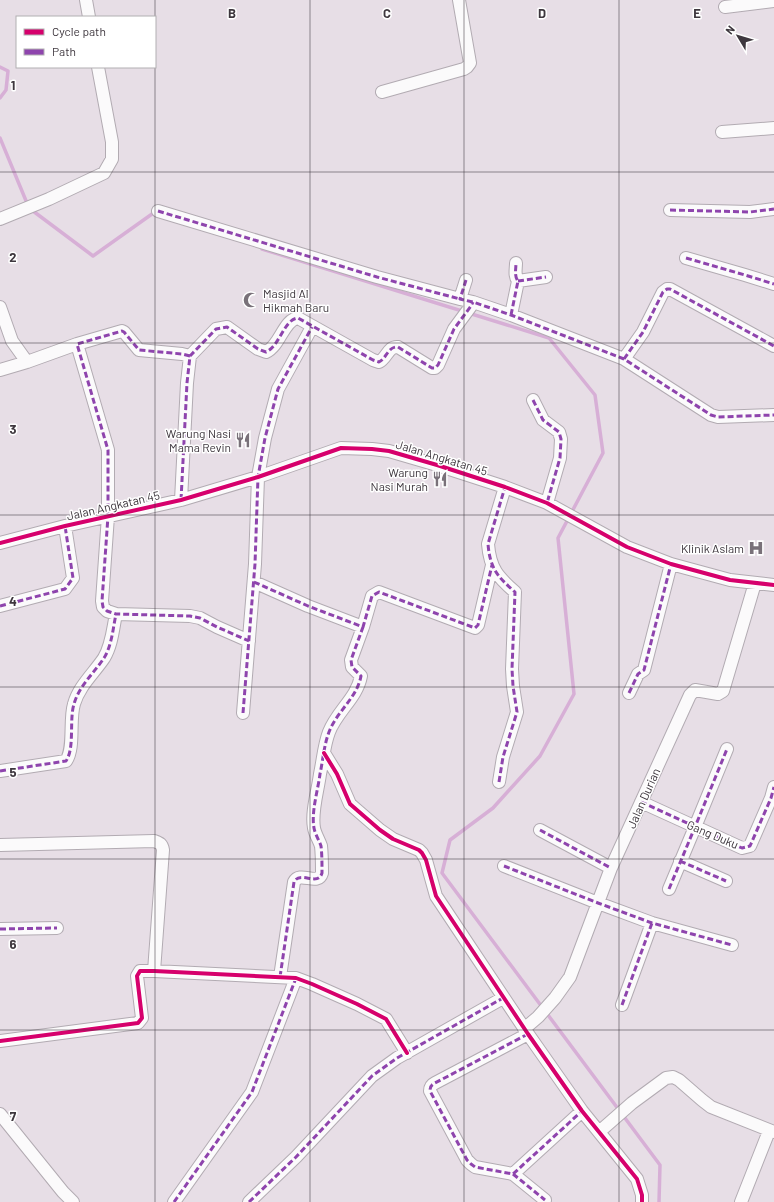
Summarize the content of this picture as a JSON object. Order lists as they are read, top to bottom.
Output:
{
  "streets": {
    "street": ["Jalan Angkatan 45", "Jalan Durian", "Gang Duku"]
  },
  "crossings": [
    ["Jalan Angkatan 45", "Jalan Durian"],
    ["Jalan Durian", "Gang Duku"]
  ],
  "places": {
    "mosque": ["Masjid Al Hikmah Baru"],
    "restaurant": ["Warung Nasi Mama Revin", "Warung Nasi Murah"],
    "hospital": ["Klinik Aslam"]
  },
  "legend": ["Cycle path", "Path"],
  "north": "top left",
  "grid": {
    "columns": [
      "B",
      "C",
      "D",
      "E"
    ],
    "rows": [
      "1",
      "2",
      "3",
      "4",
      "5",
      "6",
      "7"
    ]
  }
}
